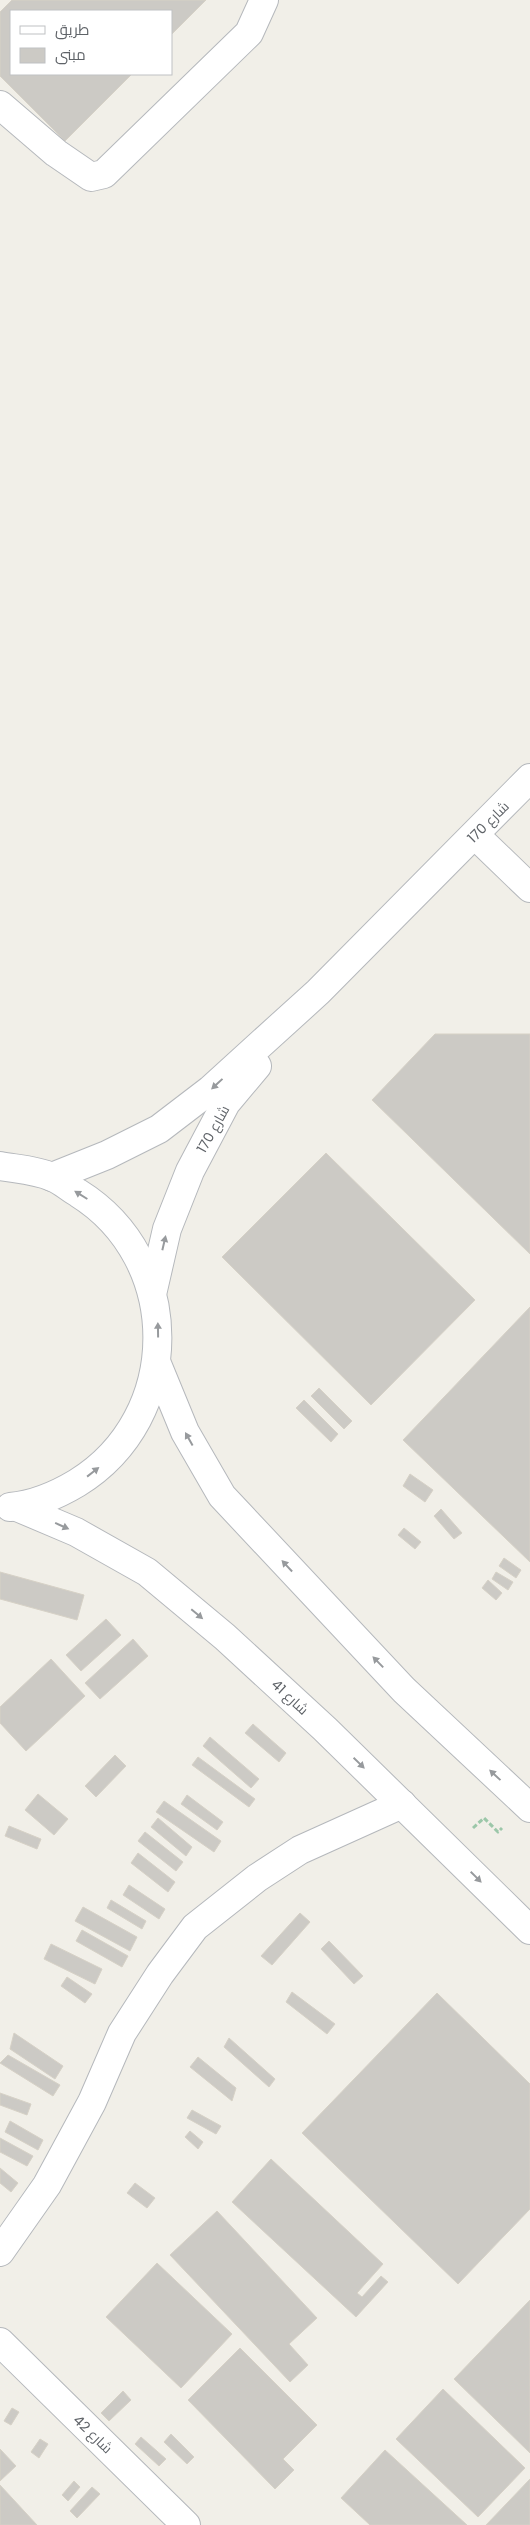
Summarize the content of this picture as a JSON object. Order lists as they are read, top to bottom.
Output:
{
  "streets": {
    "street": ["شارع 170", "شارع 41", "شارع 42"]
  },
  "legend": ["طريق", "مبنى"]
}
